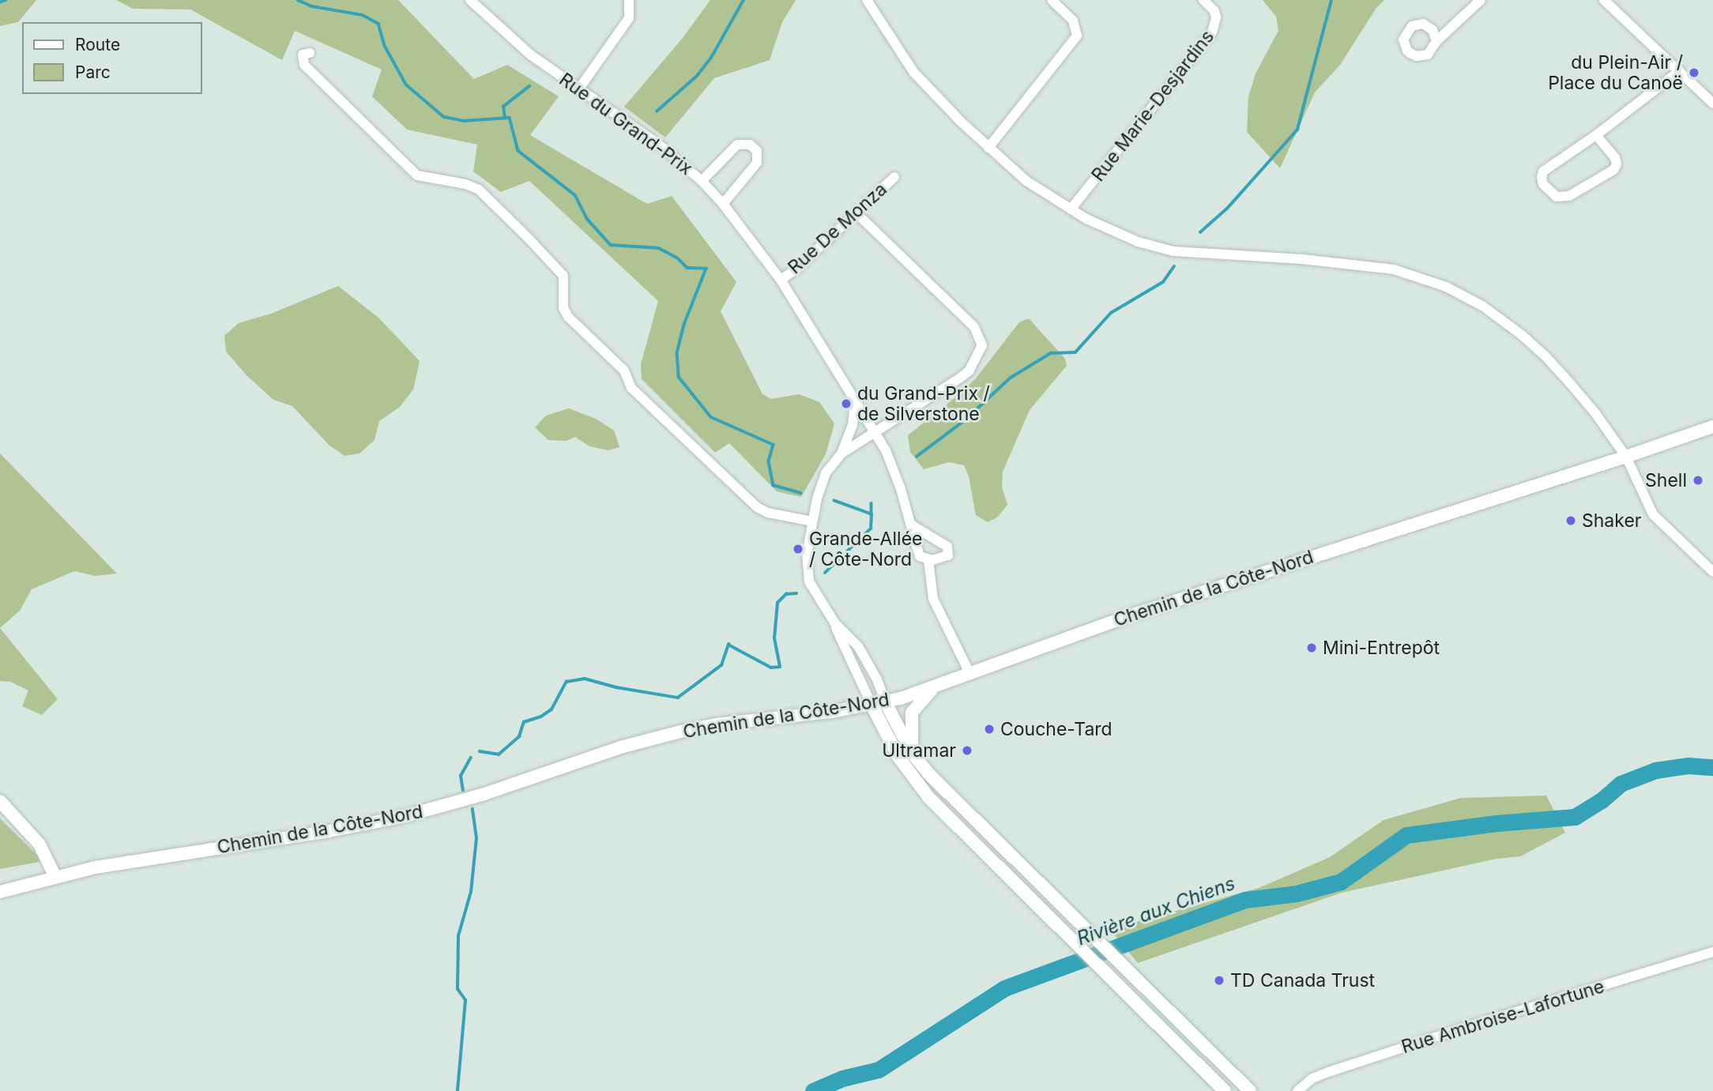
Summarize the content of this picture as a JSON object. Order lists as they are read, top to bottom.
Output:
{
  "streets": {
    "street": [
      "Rue Marie-Desjardins",
      "Rue du Grand-Prix",
      "Rue De Monza",
      "Chemin de la Côte-Nord",
      "Rue Ambroise-Lafortune"
    ]
  },
  "crossings": [
    ["Rue du Grand-Prix", "Rue De Monza"]
  ],
  "water": ["Rivière aux Chiens"],
  "places": [
    "du Plein-Air / Place du Canoë",
    "du Grand-Prix / de Silverstone",
    "Shell",
    "Shaker",
    "Grande-Allée / Côte-Nord",
    "Mini-Entrepôt",
    "Couche-Tard",
    "Ultramar",
    "TD Canada Trust"
  ],
  "legend": ["Route", "Parc"]
}
